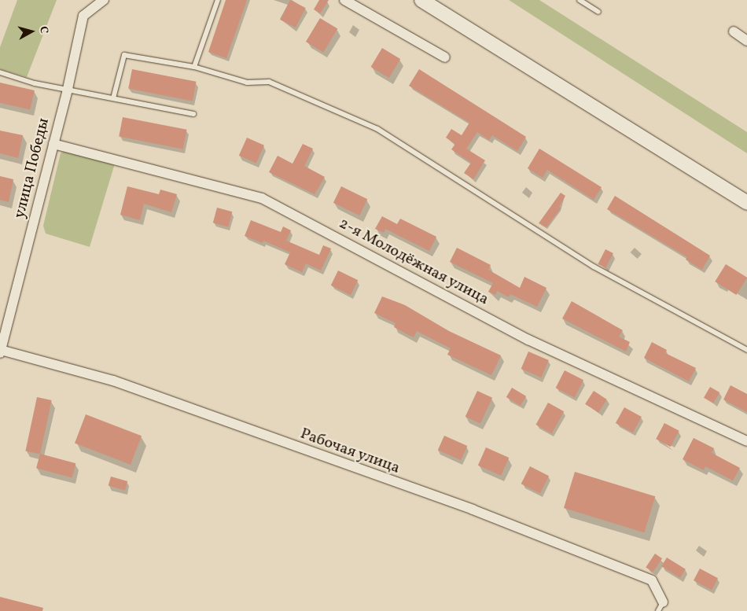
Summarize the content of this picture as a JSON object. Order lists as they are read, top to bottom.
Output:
{
  "streets": {
    "street": ["улица Победы", "2-я Молодёжная улица", "Рабочая улица"]
  },
  "crossings": [
    ["улица Победы", "2-я Молодёжная улица"],
    ["улица Победы", "Рабочая улица"]
  ],
  "north": "right"
}
